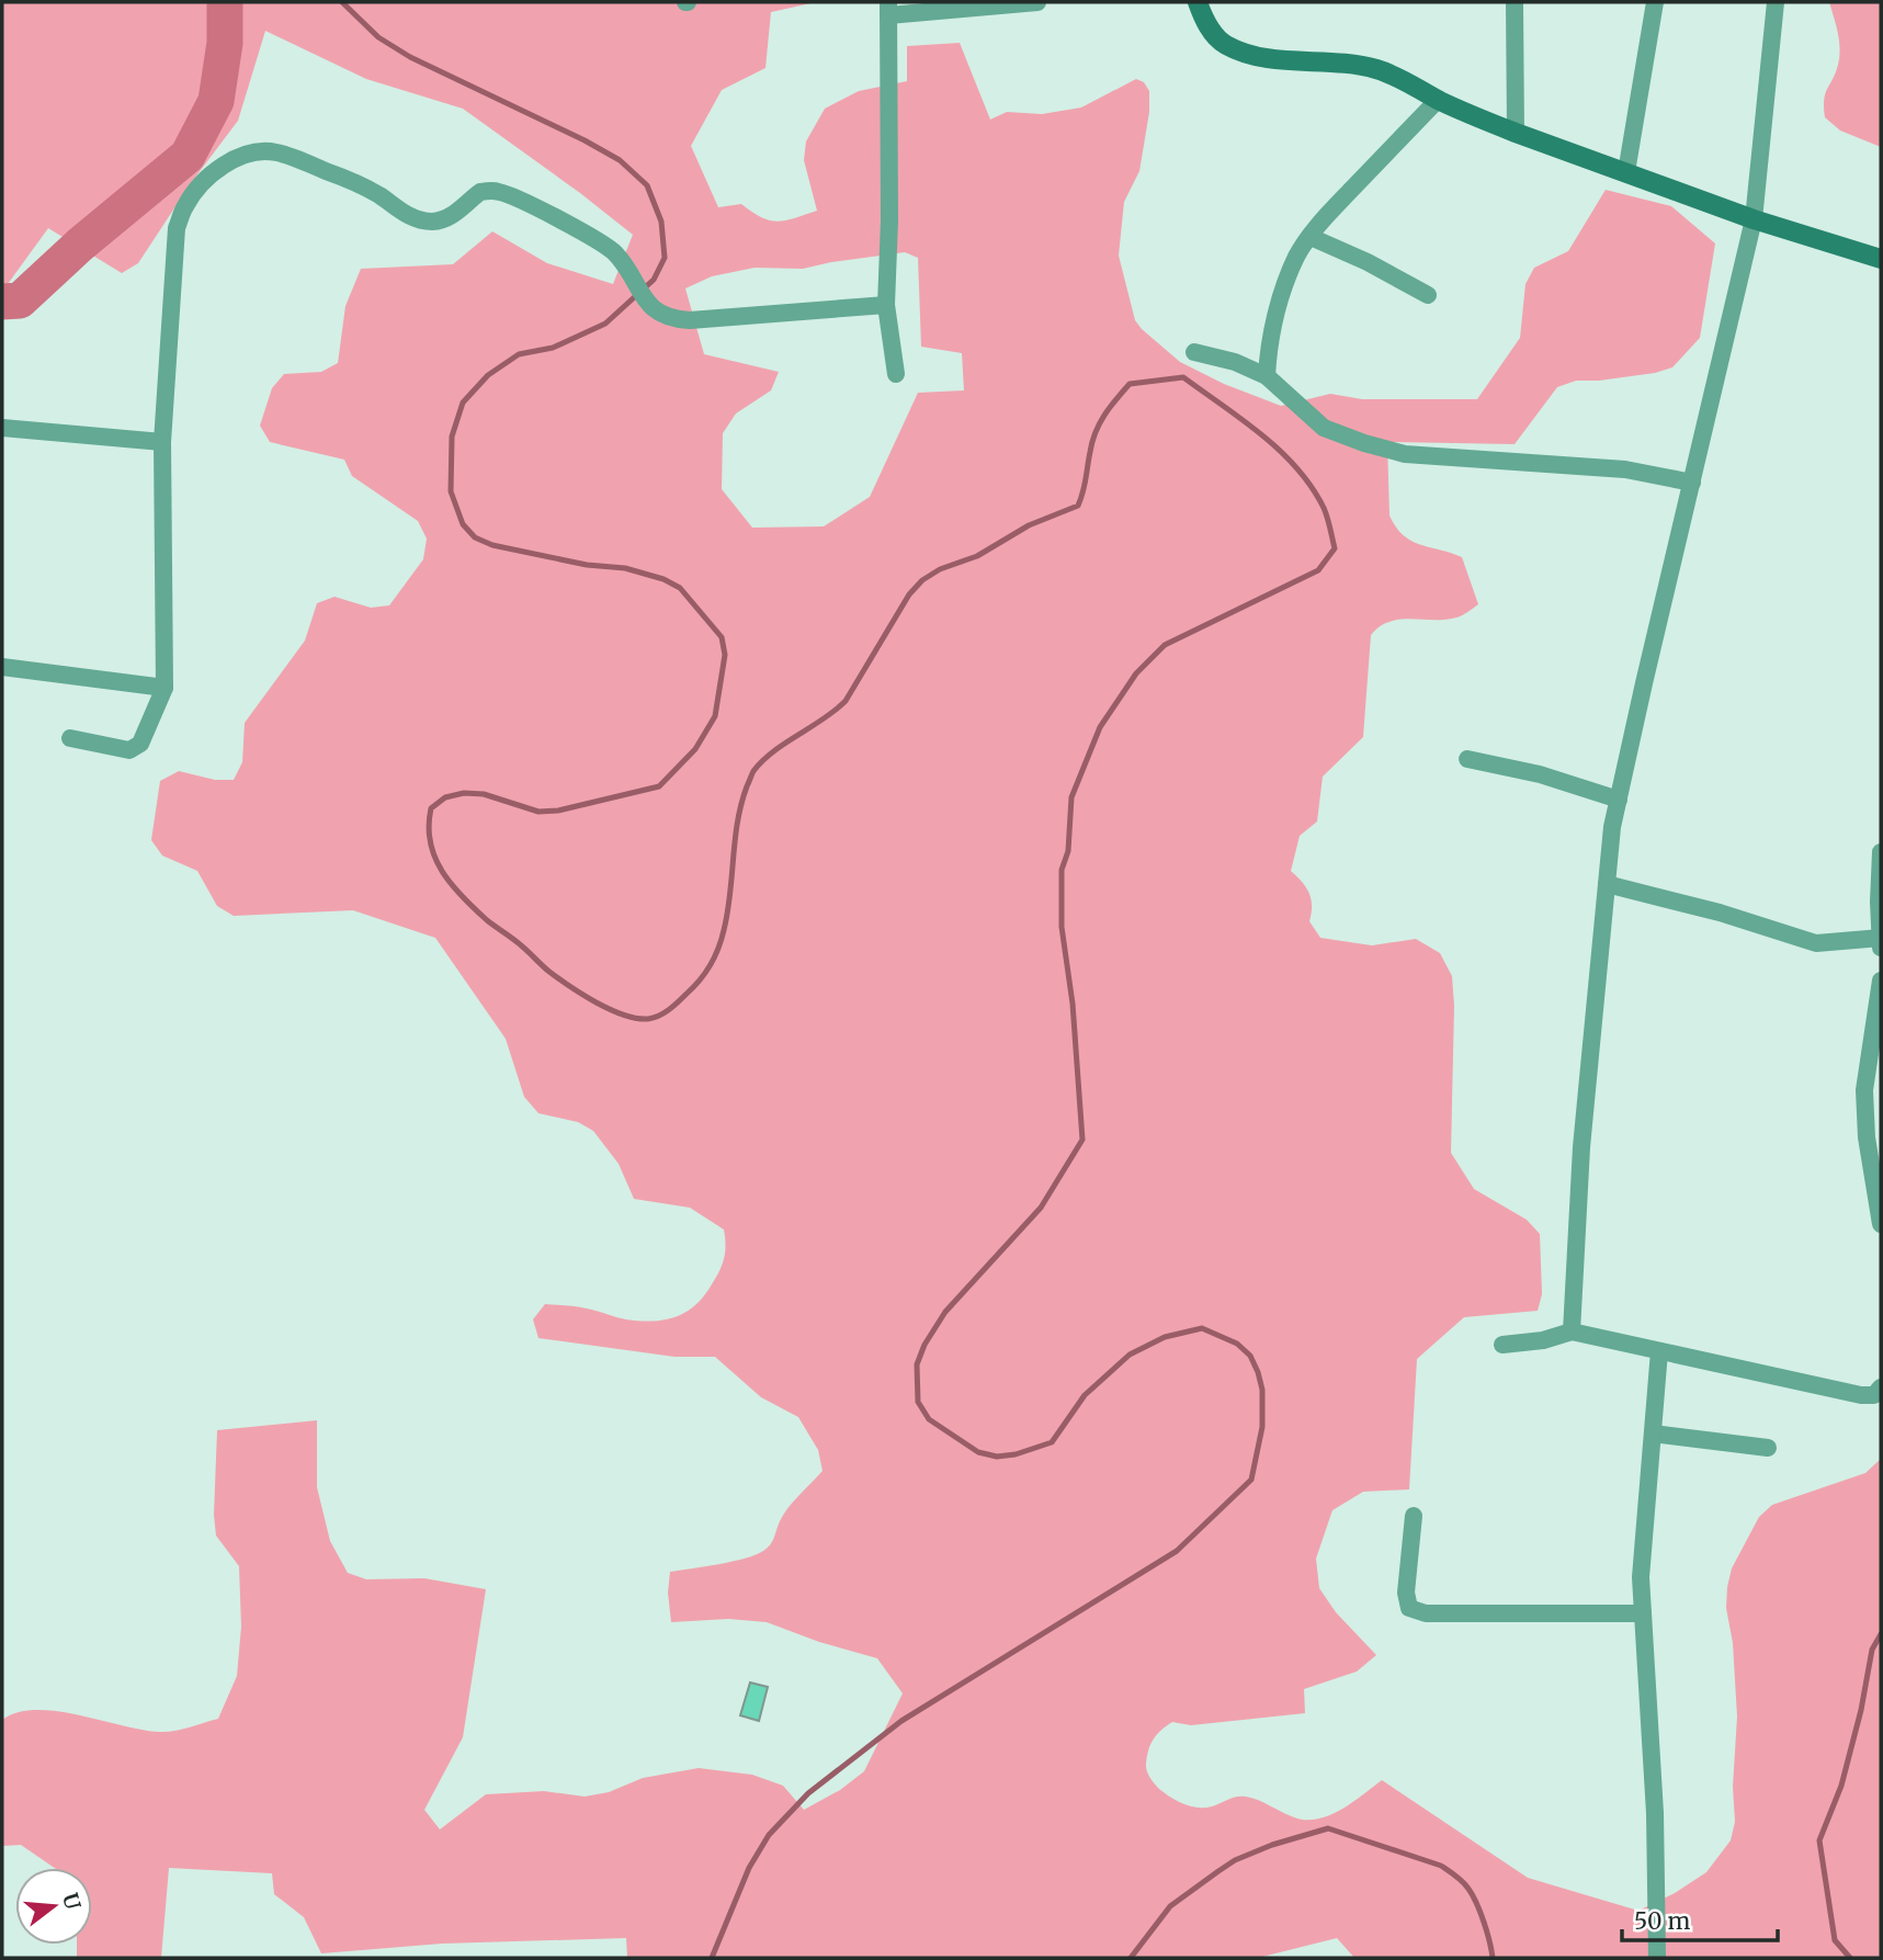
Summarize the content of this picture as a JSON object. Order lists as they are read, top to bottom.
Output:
{
  "scale_bar": "50 m",
  "north": "right"
}
